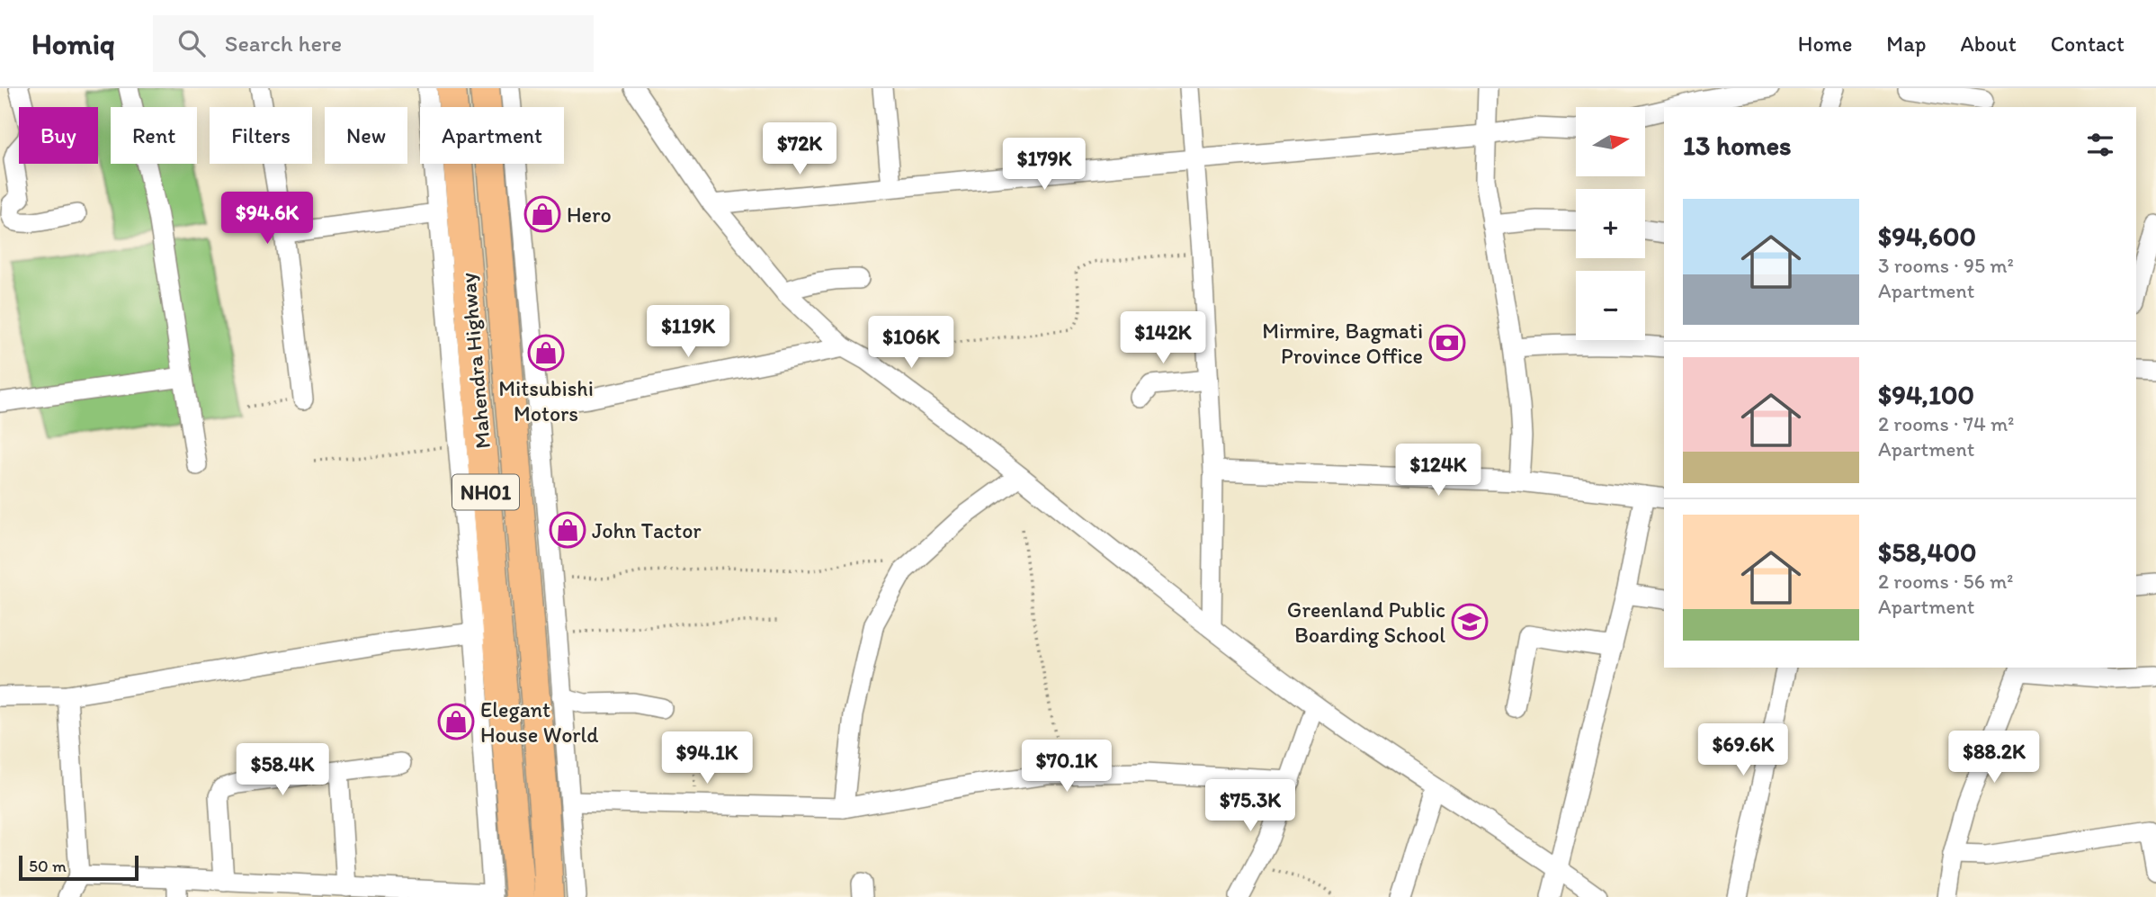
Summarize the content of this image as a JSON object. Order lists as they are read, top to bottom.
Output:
{
  "streets": {
    "highway": ["Mahendra Highway", "NH01"]
  },
  "places": {
    "shop": [
      "Hero",
      "Mitsubishi Motors",
      "John Tactor",
      "Elegant House World"
    ],
    "bank": ["Mirmire, Bagmati Province Office"],
    "school or university": ["Greenland Public Boarding School"]
  },
  "scale_bar": "50 m",
  "north": "right",
  "page": {
    "header": "Homiq",
    "search": "Search here",
    "nav": [
      "Home",
      "Map",
      "About",
      "Contact"
    ],
    "map_buttons": ["+", "−"],
    "chip": [
      "Buy",
      "Rent",
      "Filters",
      "New",
      "Apartment"
    ],
    "heading": "13 homes",
    "price": [
      "$72K",
      "$179K",
      "$94.6K",
      "$119K",
      "$142K",
      "$106K",
      "$124K",
      "$69.6K",
      "$88.2K",
      "$94.1K",
      "$70.1K",
      "$58.4K",
      "$75.3K"
    ],
    "list": [
      {
        "name": "$94,600",
        "note": "3 rooms · 95 m² · Apartment"
      },
      {
        "name": "$94,100",
        "note": "2 rooms · 74 m² · Apartment"
      },
      {
        "name": "$58,400",
        "note": "2 rooms · 56 m² · Apartment"
      }
    ],
    "scale": "50 m"
  }
}
